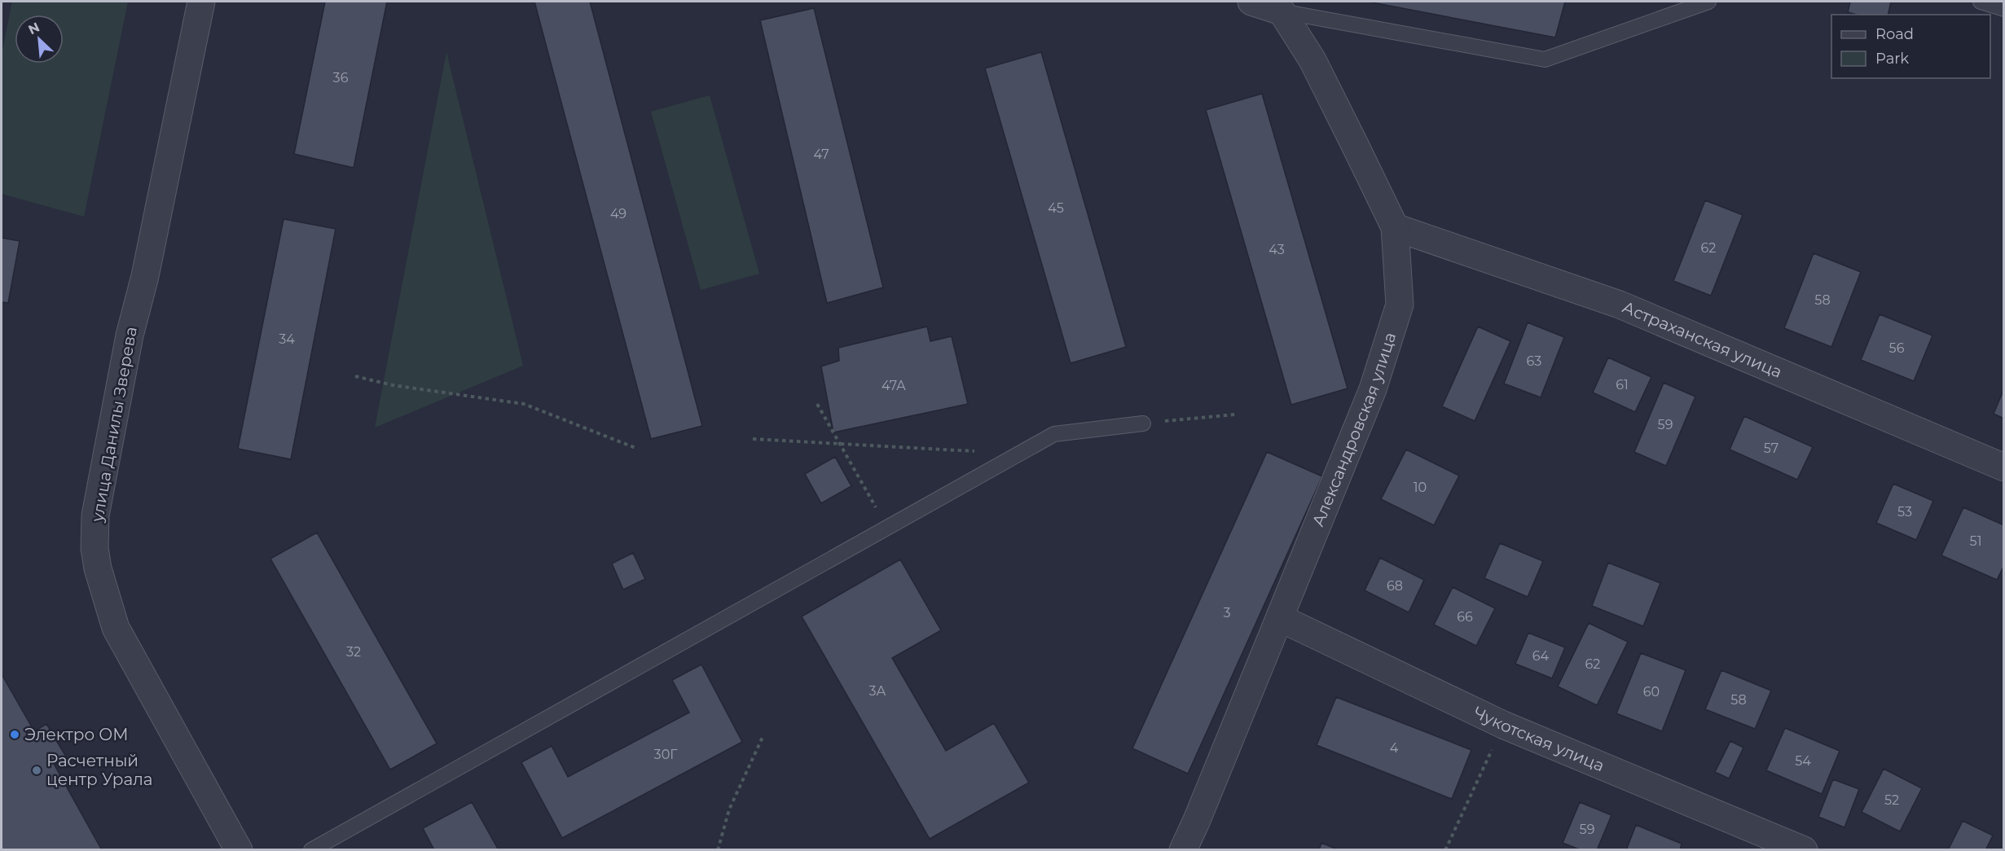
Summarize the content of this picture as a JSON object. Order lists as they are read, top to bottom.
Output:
{
  "streets": {
    "street": [
      "Астраханская улица",
      "улица Данилы Зверева",
      "Александровская улица",
      "Чукотская улица"
    ]
  },
  "crossings": [
    ["Астраханская улица", "Александровская улица"],
    ["Александровская улица", "Чукотская улица"]
  ],
  "places": ["Электро ОМ", "Расчетный центр Урала"],
  "house_numbers": [
    "36",
    "47",
    "45",
    "49",
    "62",
    "43",
    "58",
    "34",
    "56",
    "63",
    "61",
    "47А",
    "59",
    "57",
    "10",
    "53",
    "51",
    "68",
    "3",
    "66",
    "32",
    "64",
    "62",
    "3А",
    "60",
    "58",
    "4",
    "30Г",
    "54",
    "52",
    "59"
  ],
  "legend": ["Road", "Park"],
  "north": "top left"
}
